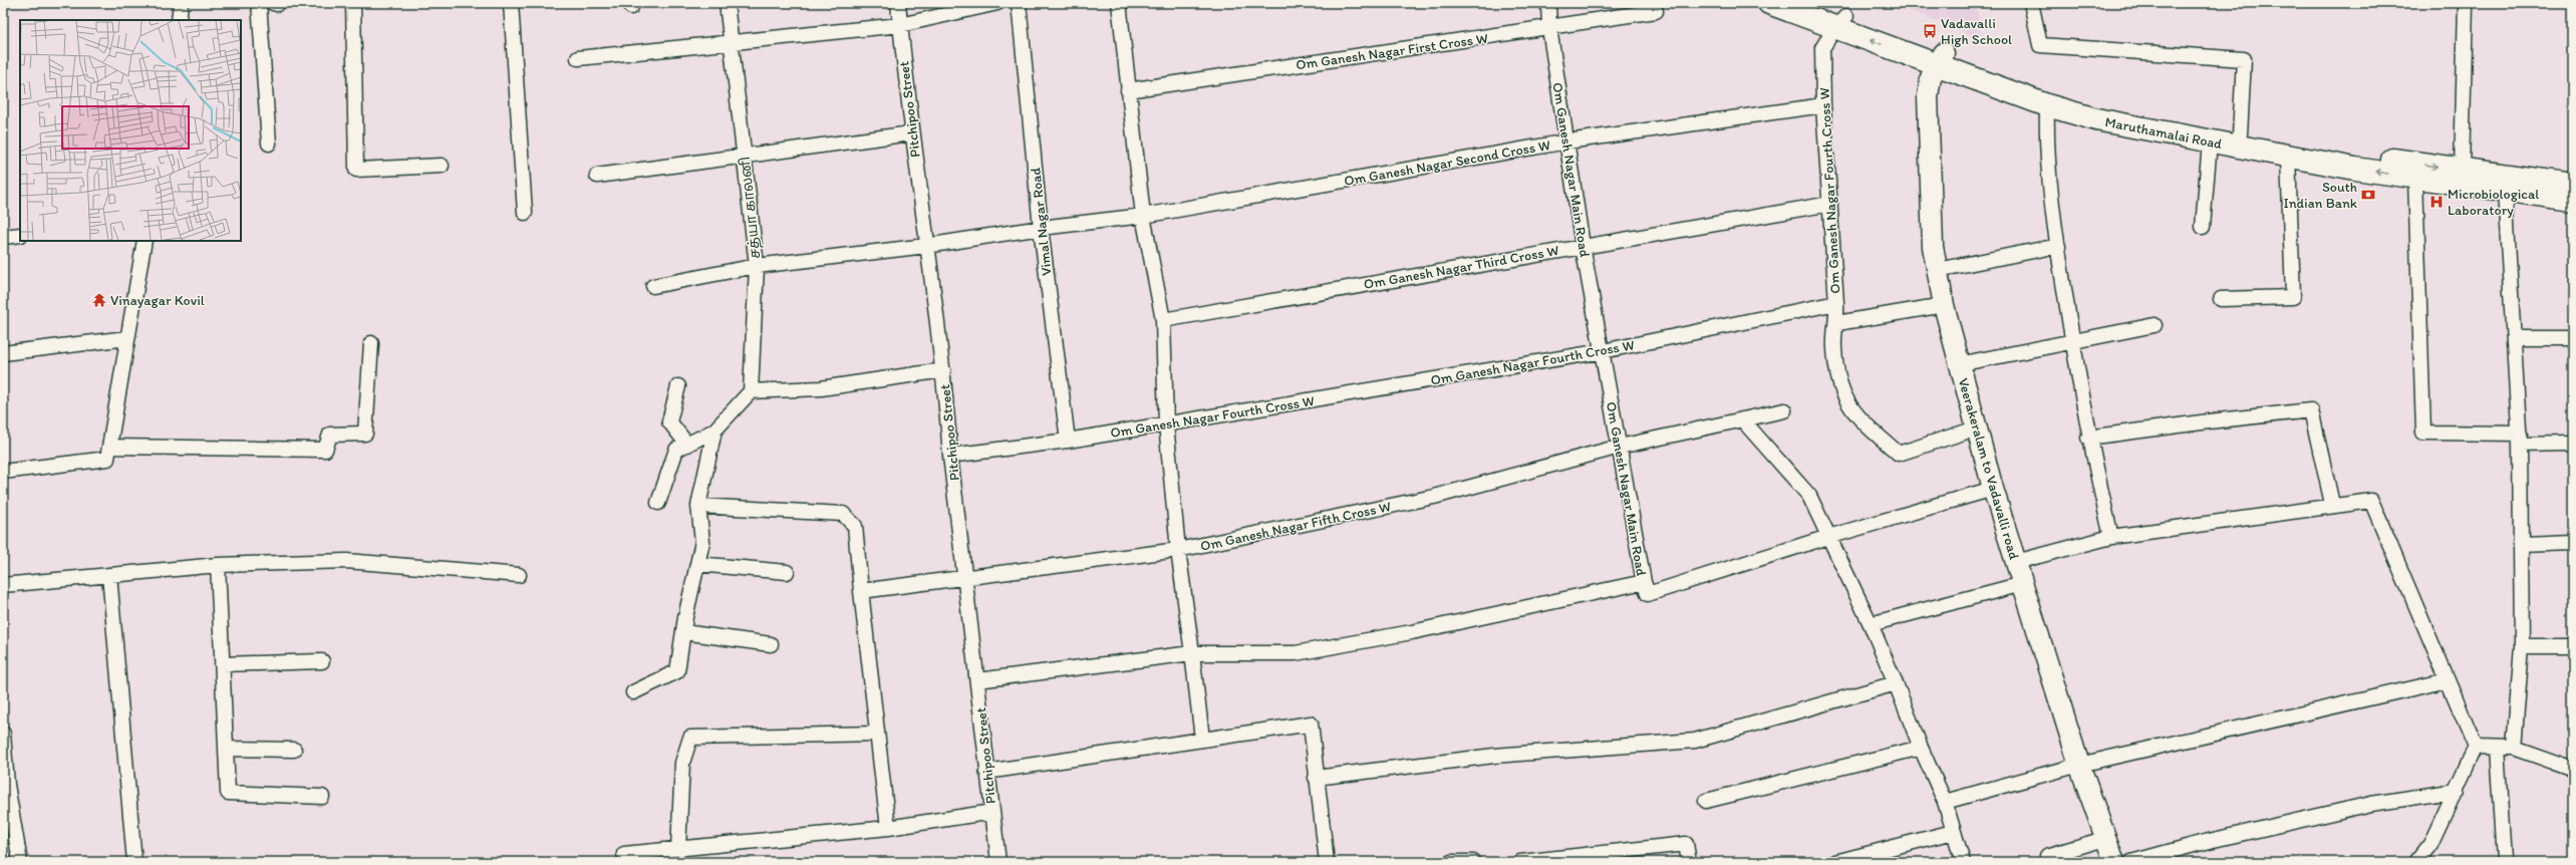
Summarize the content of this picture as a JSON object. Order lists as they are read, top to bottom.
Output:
{
  "streets": {
    "main road": ["Maruthamalai Road"],
    "street": [
      "Om Ganesh Nagar First Cross W",
      "Pitchipoo Street",
      "Om Ganesh Nagar Second Cross W",
      "Om Ganesh Nagar Main Road",
      "Om Ganesh Nagar Fourth Cross W",
      "சத்யா காலனி",
      "Vimal Nagar Road",
      "Om Ganesh Nagar Third Cross W",
      "Veerakeralam to Vadavalli road",
      "Om Ganesh Nagar Fifth Cross W"
    ]
  },
  "crossings": [
    ["Om Ganesh Nagar First Cross W", "Om Ganesh Nagar Main Road"],
    ["Pitchipoo Street", "Om Ganesh Nagar Main Road"],
    ["Pitchipoo Street", "Om Ganesh Nagar Fourth Cross W"],
    ["Pitchipoo Street", "சத்யா காலனி"],
    ["Pitchipoo Street", "Om Ganesh Nagar Fifth Cross W"],
    ["Maruthamalai Road", "Om Ganesh Nagar Fourth Cross W"],
    ["Maruthamalai Road", "Veerakeralam to Vadavalli road"],
    ["Om Ganesh Nagar Second Cross W", "Om Ganesh Nagar Main Road"],
    ["Om Ganesh Nagar Second Cross W", "Om Ganesh Nagar Fourth Cross W"],
    ["Om Ganesh Nagar Second Cross W", "சத்யா காலனி"],
    ["Om Ganesh Nagar Second Cross W", "Vimal Nagar Road"],
    ["Om Ganesh Nagar Main Road", "Om Ganesh Nagar Fourth Cross W"],
    ["Om Ganesh Nagar Main Road", "Om Ganesh Nagar Third Cross W"],
    ["Om Ganesh Nagar Main Road", "Om Ganesh Nagar Fifth Cross W"],
    ["Om Ganesh Nagar Fourth Cross W", "Vimal Nagar Road"],
    ["Om Ganesh Nagar Fourth Cross W", "Om Ganesh Nagar Third Cross W"],
    ["சத்யா காலனி", "Vimal Nagar Road"]
  ],
  "places": {
    "bus stop": ["Vadavalli High School"],
    "bank": ["South Indian Bank"],
    "hospital": ["Microbiological Laboratory"],
    "temple": ["Vinayagar Kovil"]
  }
}
